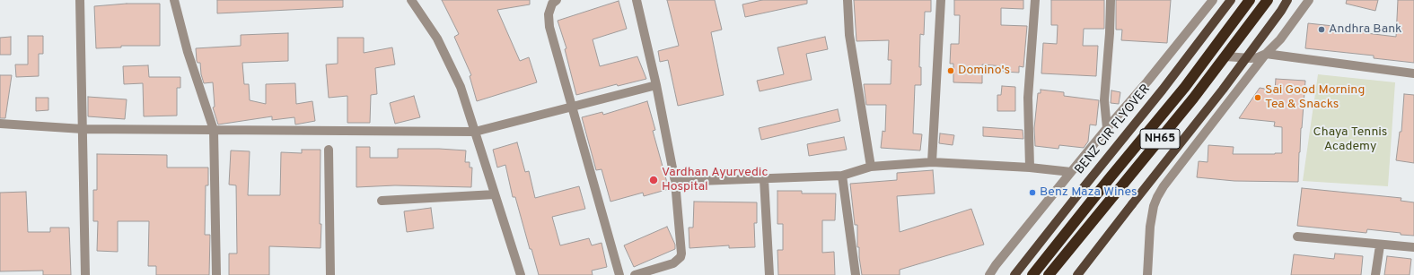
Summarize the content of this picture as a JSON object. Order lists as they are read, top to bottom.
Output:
{
  "streets": {
    "highway": ["NH65"],
    "main road": ["BENZ CIR FLYOVER"]
  },
  "parks": ["Chaya Tennis Academy"],
  "places": [
    "Andhra Bank",
    "Domino's",
    "Sai Good Morning Tea & Snacks",
    "Vardhan Ayurvedic Hospital",
    "Benz Maza Wines"
  ]
}
